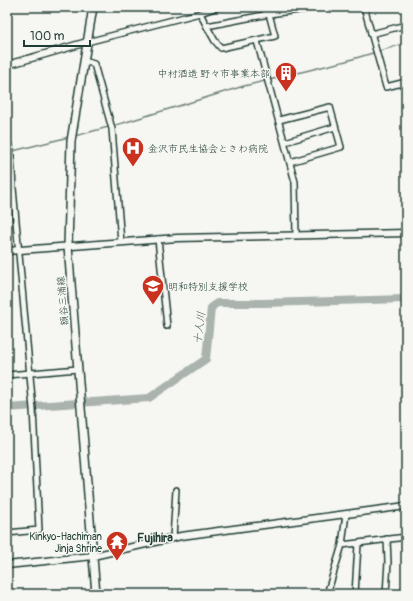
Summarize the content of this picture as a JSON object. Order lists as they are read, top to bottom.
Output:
{
  "streets": {
    "main road": ["額谷三浦線"]
  },
  "districts": ["Fujihira"],
  "water": ["十人川"],
  "places": {
    "building": ["中村酒造 野々市事業本部"],
    "hospital": ["金沢市民生協会ときわ病院"],
    "school or university": ["明和特別支援学校"],
    "temple": ["Kinkyo-Hachiman Jinja Shrine"]
  },
  "scale_bar": "100 m"
}
